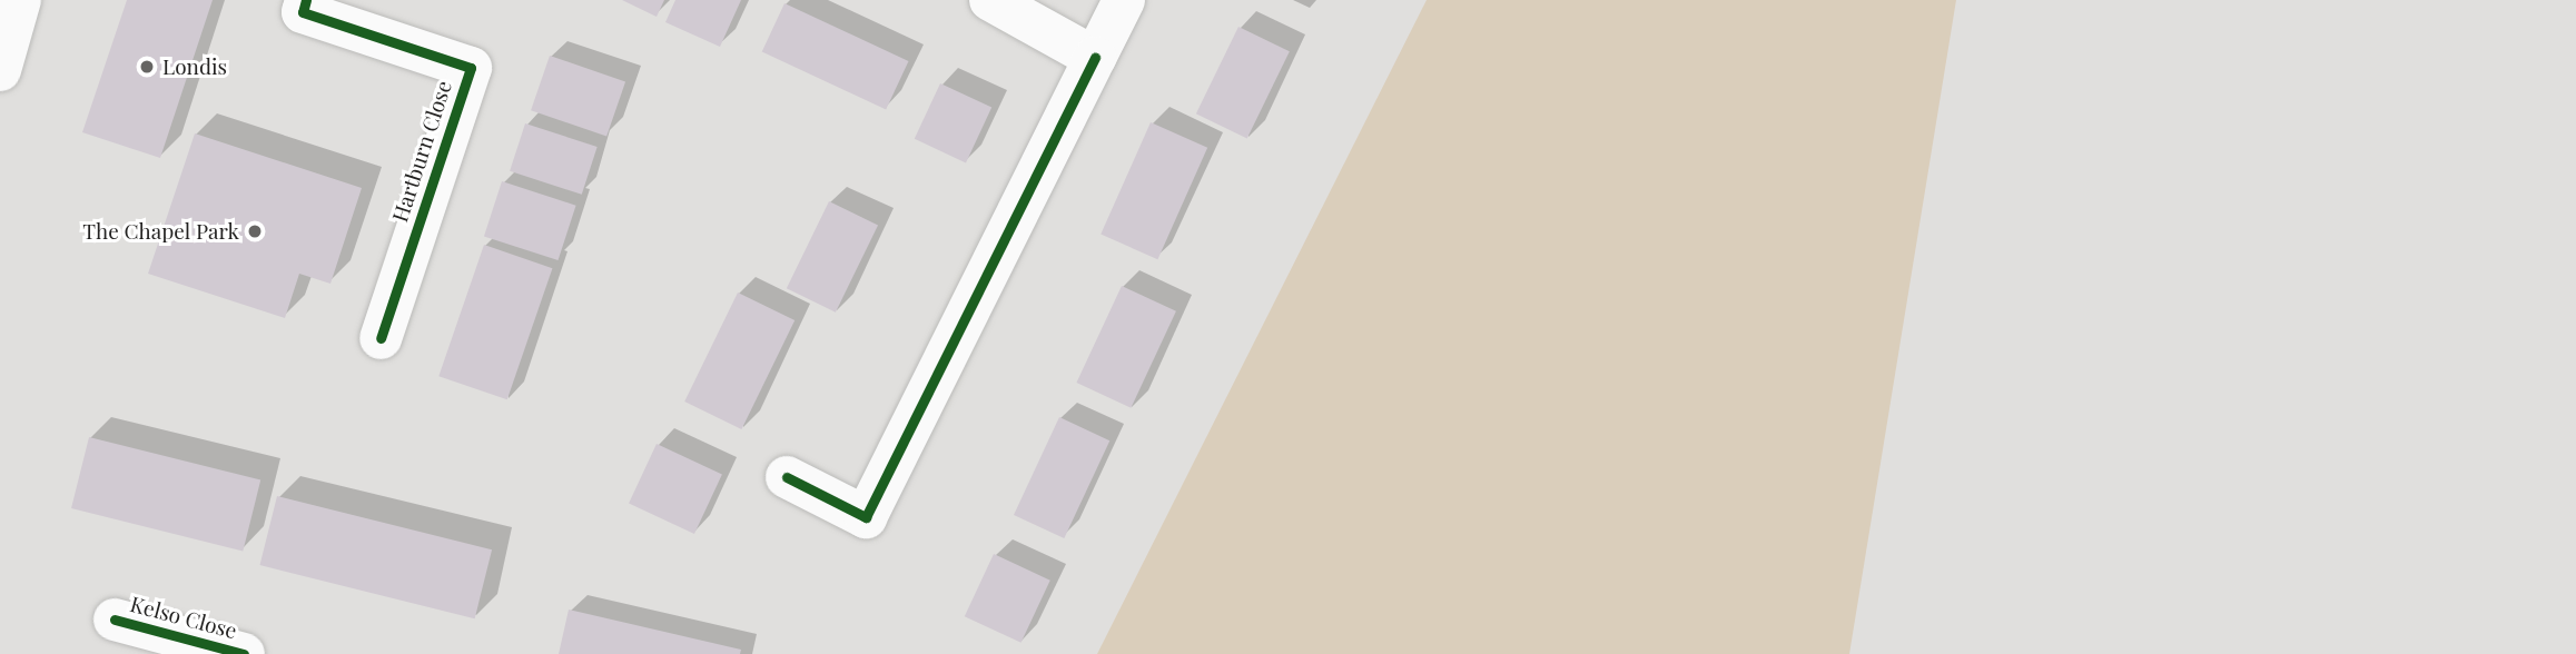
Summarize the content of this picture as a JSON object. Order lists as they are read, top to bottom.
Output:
{
  "streets": {
    "street": ["Hartburn Close", "Kelso Close"]
  },
  "places": ["Londis", "The Chapel Park"]
}
